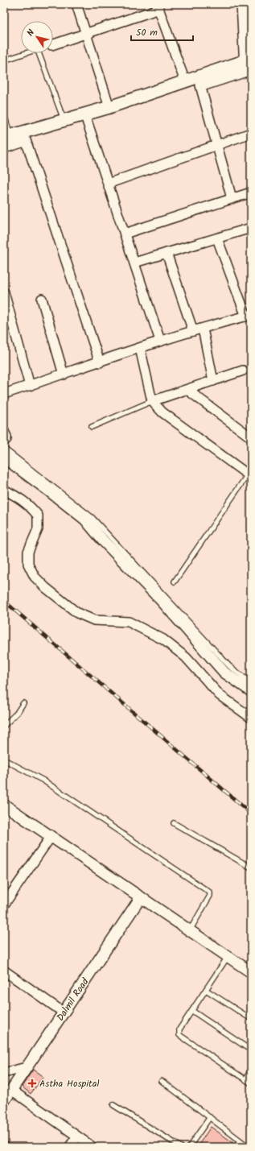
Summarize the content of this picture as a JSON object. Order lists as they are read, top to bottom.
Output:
{
  "streets": {
    "street": ["Dalmil Road"]
  },
  "places": {
    "health": ["Astha Hospital"]
  },
  "scale_bar": "50 m",
  "north": "top left"
}
